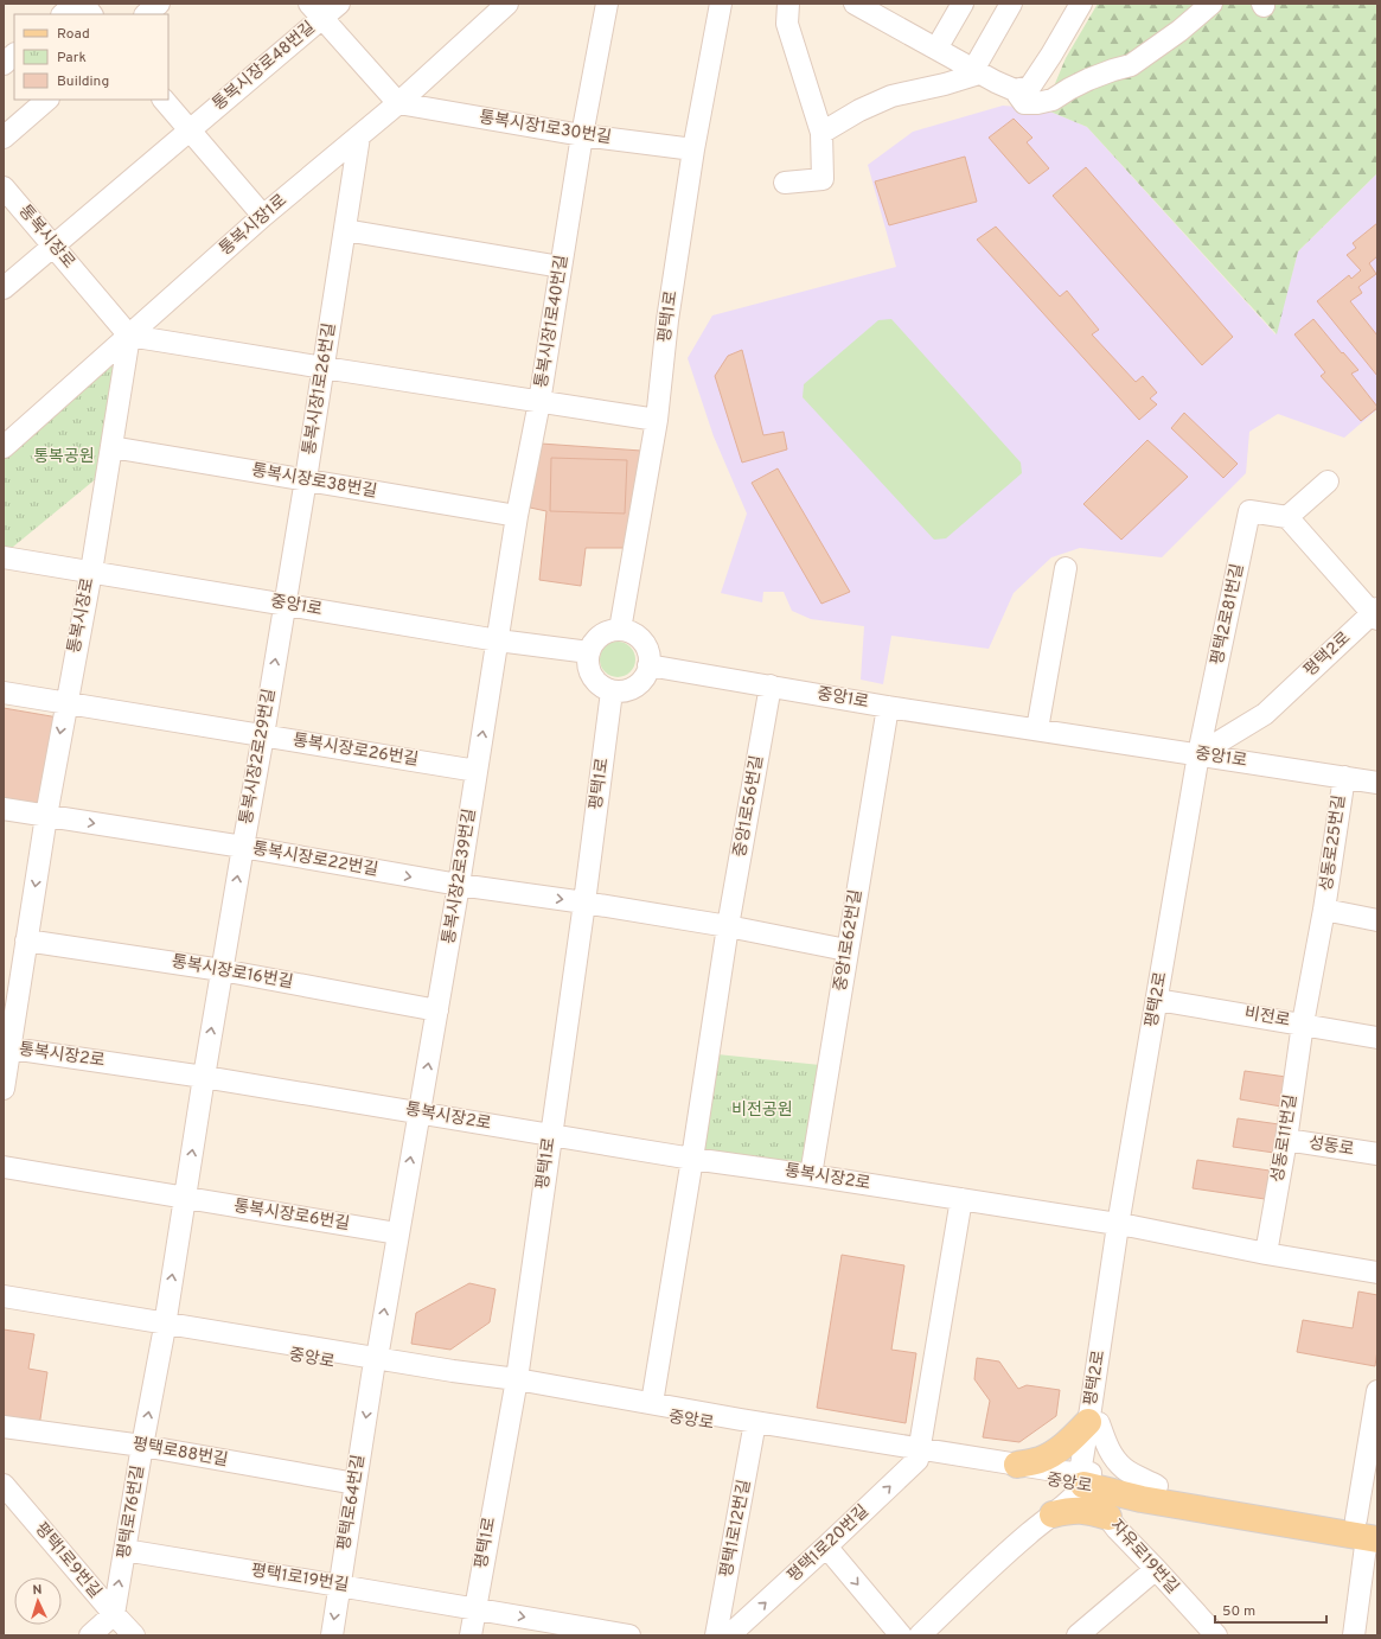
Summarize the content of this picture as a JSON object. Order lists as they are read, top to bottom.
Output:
{
  "streets": {
    "main road": ["중앙로"],
    "street": [
      "통복시장로48번길",
      "통복시장1로30번길",
      "통복시장1로",
      "통복시장로",
      "평택1로",
      "통복시장1로40번길",
      "통복시장1로26번길",
      "통복시장로38번길",
      "중앙1로",
      "평택2로81번길",
      "평택2로",
      "통복시장로26번길",
      "통복시장2로29번길",
      "중앙1로56번길",
      "성동로25번길",
      "통복시장로22번길",
      "통복시장2로39번길",
      "중앙1로62번길",
      "통복시장로16번길",
      "비전로",
      "통복시장2로",
      "성동로11번길",
      "성동로",
      "통복시장로6번길",
      "평택로88번길",
      "평택로64번길",
      "평택로76번길",
      "평택1로12번길",
      "평택1로20번길",
      "자유로19번길",
      "평택1로9번길",
      "평택1로19번길"
    ]
  },
  "crossings": [
    ["통복시장로48번길", "통복시장로"],
    ["통복시장1로30번길", "통복시장1로"],
    ["통복시장1로30번길", "평택1로"],
    ["통복시장1로30번길", "통복시장1로40번길"],
    ["통복시장1로", "통복시장로"],
    ["통복시장1로", "통복시장1로26번길"],
    ["통복시장로", "통복시장로38번길"],
    ["통복시장로", "중앙1로"],
    ["통복시장로", "통복시장로26번길"],
    ["통복시장로", "통복시장로22번길"],
    ["통복시장로", "통복시장로16번길"],
    ["통복시장로", "통복시장2로"],
    ["평택1로", "중앙1로"],
    ["평택1로", "통복시장로22번길"],
    ["평택1로", "통복시장2로"],
    ["평택1로", "중앙로"],
    ["평택1로", "평택1로19번길"],
    ["통복시장1로40번길", "통복시장로38번길"],
    ["통복시장1로40번길", "중앙1로"],
    ["통복시장1로40번길", "통복시장2로39번길"],
    ["통복시장1로26번길", "통복시장로38번길"],
    ["통복시장1로26번길", "중앙1로"],
    ["통복시장1로26번길", "통복시장2로29번길"],
    ["중앙1로", "평택2로81번길"],
    ["중앙1로", "평택2로"],
    ["중앙1로", "통복시장2로29번길"],
    ["중앙1로", "중앙1로56번길"],
    ["중앙1로", "성동로25번길"],
    ["중앙1로", "통복시장2로39번길"],
    ["중앙1로", "중앙1로62번길"],
    ["평택2로81번길", "평택2로"],
    ["평택2로", "비전로"],
    ["평택2로", "통복시장2로"],
    ["평택2로", "중앙로"],
    ["평택2로", "자유로19번길"],
    ["통복시장로26번길", "통복시장2로29번길"],
    ["통복시장로26번길", "통복시장2로39번길"],
    ["통복시장2로29번길", "통복시장로22번길"],
    ["통복시장2로29번길", "통복시장로16번길"],
    ["통복시장2로29번길", "통복시장2로"],
    ["중앙1로56번길", "통복시장2로"],
    ["성동로25번길", "비전로"],
    ["성동로25번길", "성동로11번길"],
    ["통복시장로22번길", "통복시장2로39번길"],
    ["통복시장2로39번길", "통복시장로16번길"],
    ["통복시장2로39번길", "통복시장2로"],
    ["중앙1로62번길", "통복시장2로"],
    ["비전로", "성동로11번길"],
    ["성동로11번길", "성동로"],
    ["중앙로", "평택로64번길"],
    ["중앙로", "평택로76번길"],
    ["중앙로", "평택1로12번길"],
    ["중앙로", "평택1로20번길"],
    ["중앙로", "자유로19번길"],
    ["평택로88번길", "평택로64번길"],
    ["평택로88번길", "평택로76번길"],
    ["평택로64번길", "평택1로19번길"],
    ["평택로76번길", "평택1로9번길"],
    ["평택로76번길", "평택1로19번길"]
  ],
  "one_way": [
    "통복시장2로29번길",
    "통복시장로22번길",
    "통복시장2로39번길",
    "평택로64번길",
    "평택로76번길"
  ],
  "parks": ["통복공원", "비전공원"],
  "legend": ["Road", "Park", "Building"],
  "scale_bar": "50 m",
  "north": "top"
}
